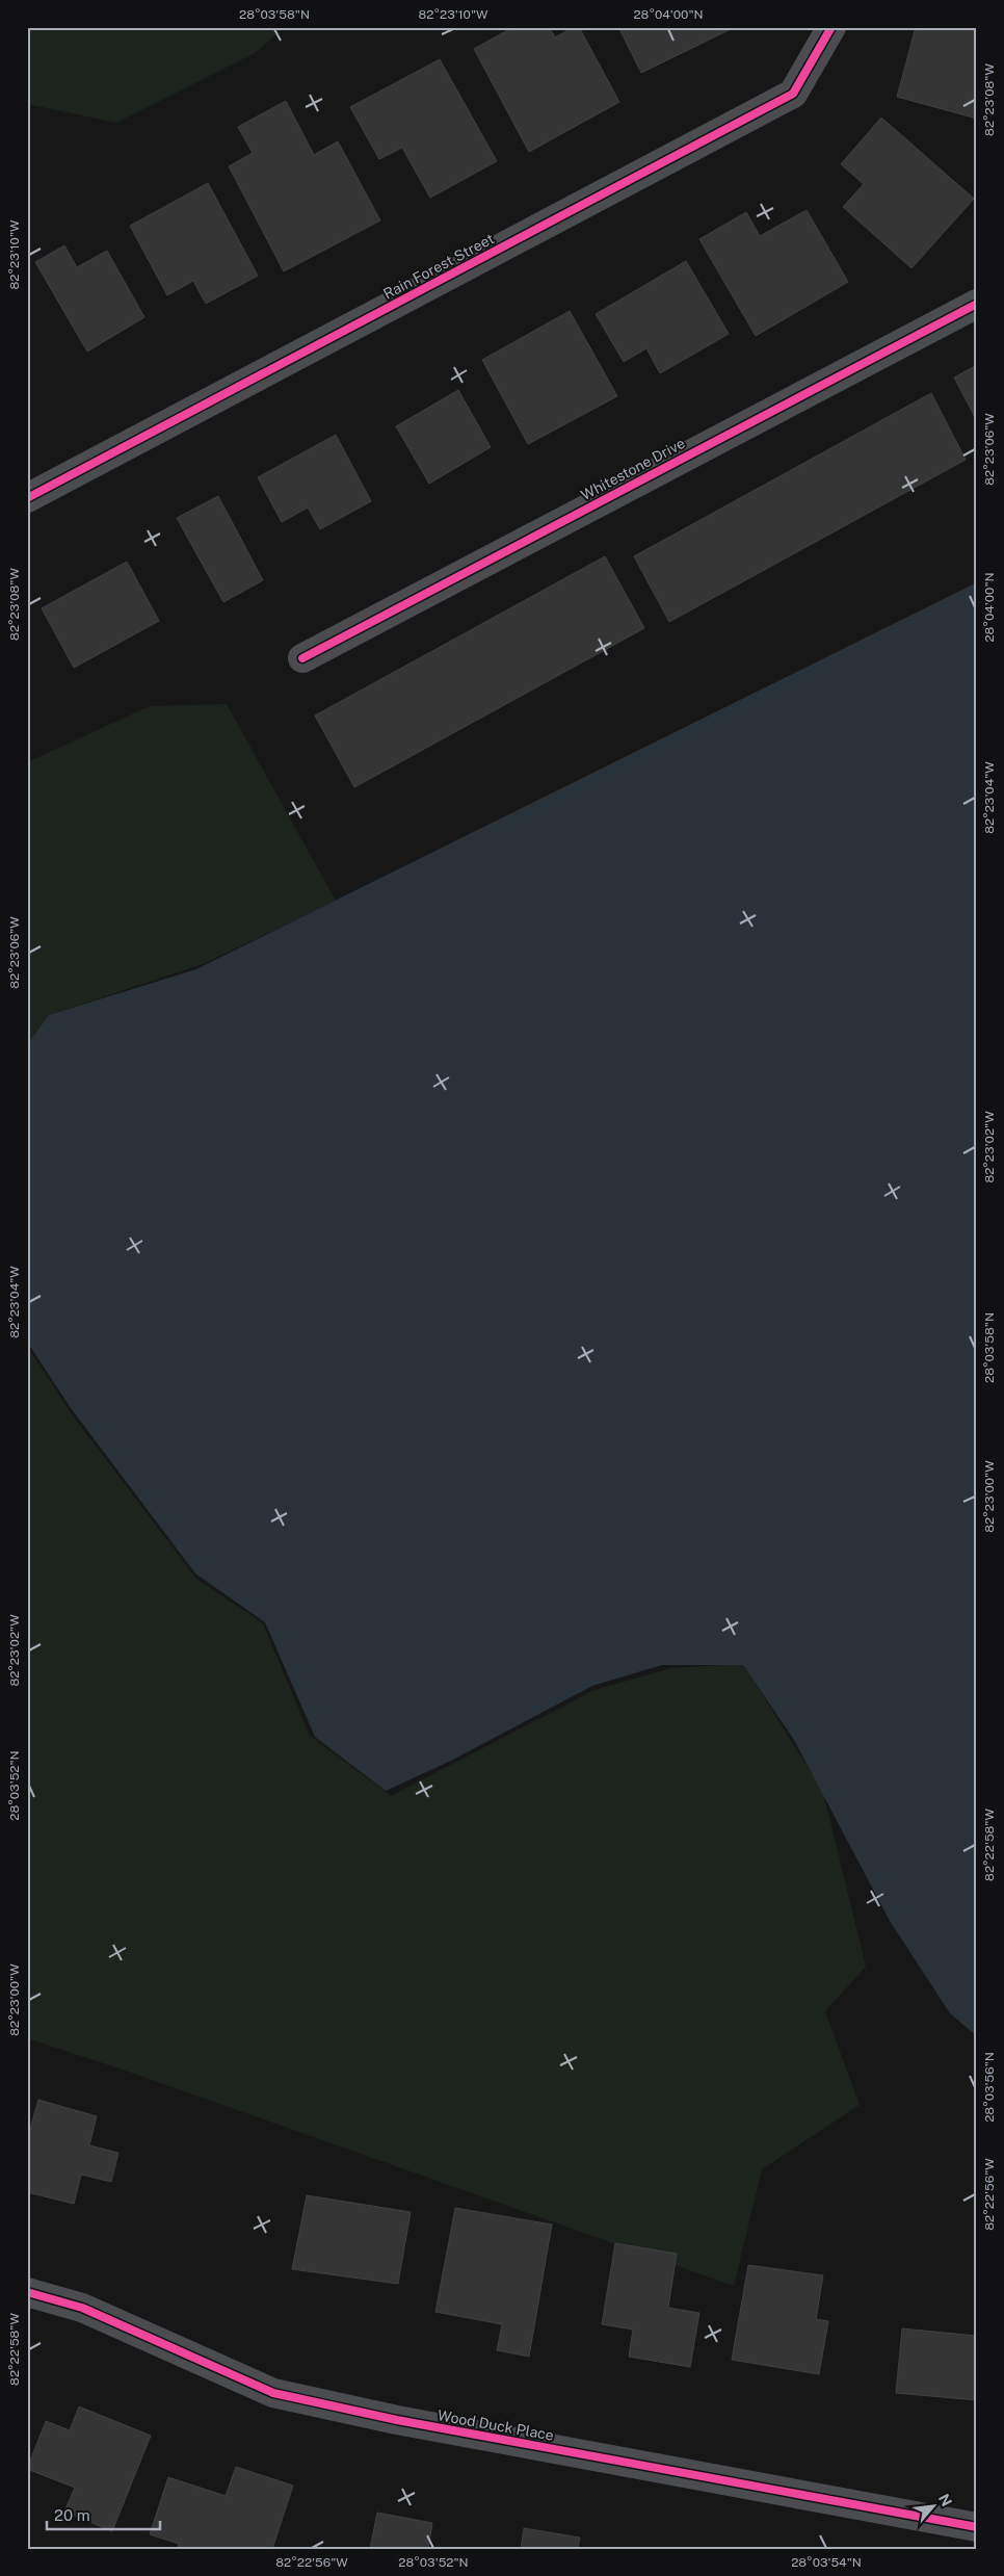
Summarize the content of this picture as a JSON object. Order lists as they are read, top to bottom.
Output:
{
  "streets": {
    "street": ["Rain Forest Street", "Whitestone Drive", "Wood Duck Place"]
  },
  "scale_bar": "20 m",
  "north": "top right",
  "coordinates": [
    "28°03'58\"N",
    "82°23'10\"W",
    "28°04'00\"N",
    "82°23'08\"W",
    "82°23'06\"W",
    "82°23'04\"W",
    "82°23'02\"W",
    "82°23'00\"W",
    "28°03'52\"N",
    "82°22'58\"W",
    "28°03'56\"N",
    "82°22'56\"W",
    "28°03'54\"N"
  ]
}
